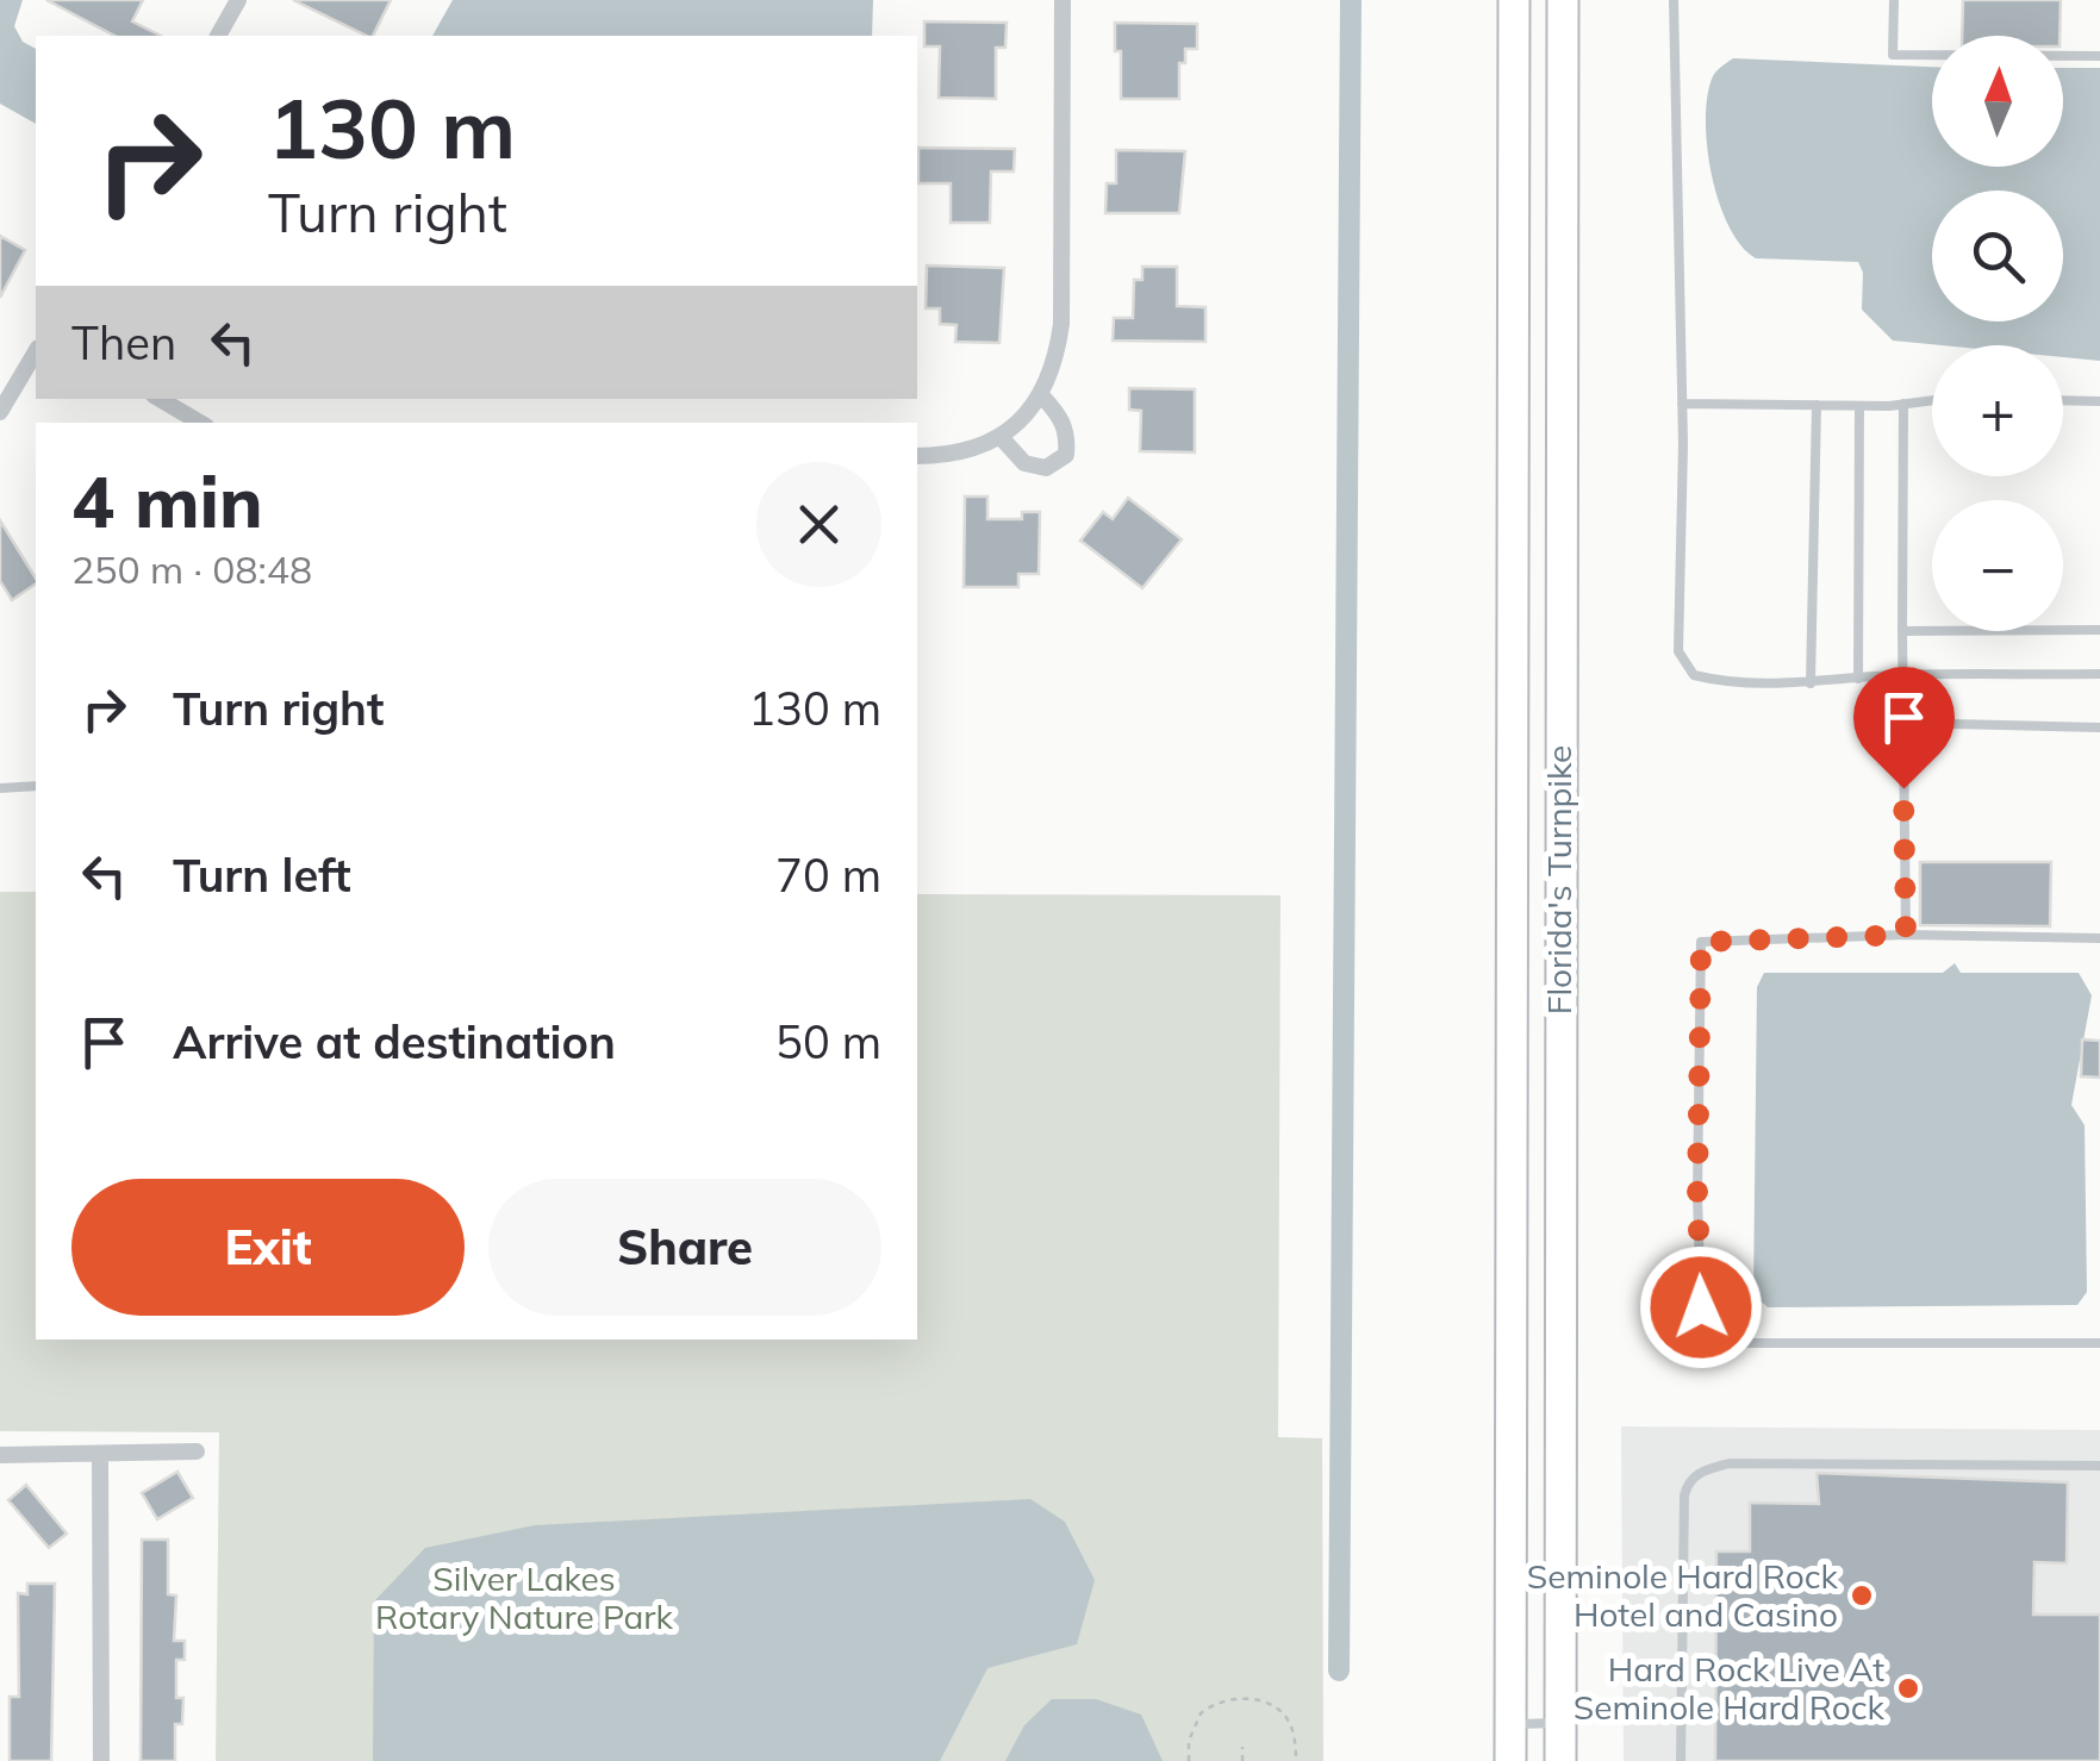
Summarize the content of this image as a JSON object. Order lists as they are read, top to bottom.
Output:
{
  "streets": {
    "highway": ["Florida's Turnpike"]
  },
  "parks": ["Silver Lakes Rotary Nature Park"],
  "places": ["Seminole Hard Rock Hotel and Casino", "Hard Rock Live At Seminole Hard Rock"],
  "north": "top",
  "page": {
    "map_buttons": ["+", "−"],
    "turn": ["130 m", "Turn right"],
    "then": "Then",
    "heading": ["4 min", "250 m · 08:48"],
    "list": [
      {
        "name": "Turn right",
        "value": "130 m"
      },
      {
        "name": "Turn left",
        "value": "70 m"
      },
      {
        "name": "Arrive at destination",
        "value": "50 m"
      }
    ],
    "buttons": ["Exit", "Share"]
  }
}
